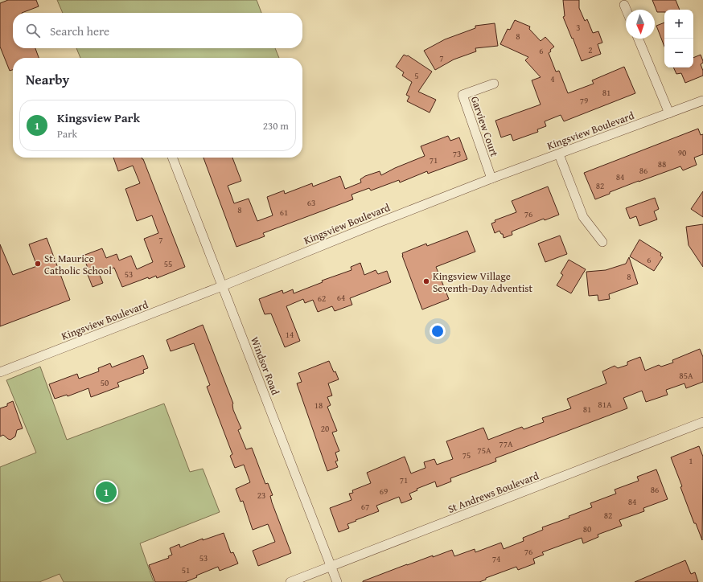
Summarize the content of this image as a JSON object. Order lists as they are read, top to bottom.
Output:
{
  "streets": {
    "street": [
      "Garview Court",
      "Kingsview Boulevard",
      "Windsor Road",
      "St Andrews Boulevard"
    ]
  },
  "crossings": [
    ["Garview Court", "Kingsview Boulevard"],
    ["Kingsview Boulevard", "Windsor Road"],
    ["Windsor Road", "St Andrews Boulevard"]
  ],
  "places": ["St. Maurice Catholic School", "Kingsview Village Seventh-Day Adventist"],
  "house_numbers": [
    "3",
    "8",
    "2",
    "6",
    "7",
    "5",
    "4",
    "81",
    "79",
    "90",
    "73",
    "71",
    "88",
    "86",
    "84",
    "82",
    "63",
    "8",
    "61",
    "76",
    "7",
    "6",
    "55",
    "53",
    "8",
    "64",
    "62",
    "14",
    "85A",
    "50",
    "81A",
    "18",
    "81",
    "20",
    "77A",
    "75A",
    "75",
    "1",
    "71",
    "86",
    "69",
    "23",
    "84",
    "67",
    "82",
    "80",
    "76",
    "53",
    "74",
    "51"
  ],
  "north": "bottom",
  "page": {
    "map_buttons": ["+", "−"],
    "search": "Search here",
    "heading": "Nearby",
    "list": [
      {
        "mark": "1",
        "name": "Kingsview Park",
        "note": "Park",
        "value": "230 m"
      }
    ],
    "pins": "1"
  }
}
